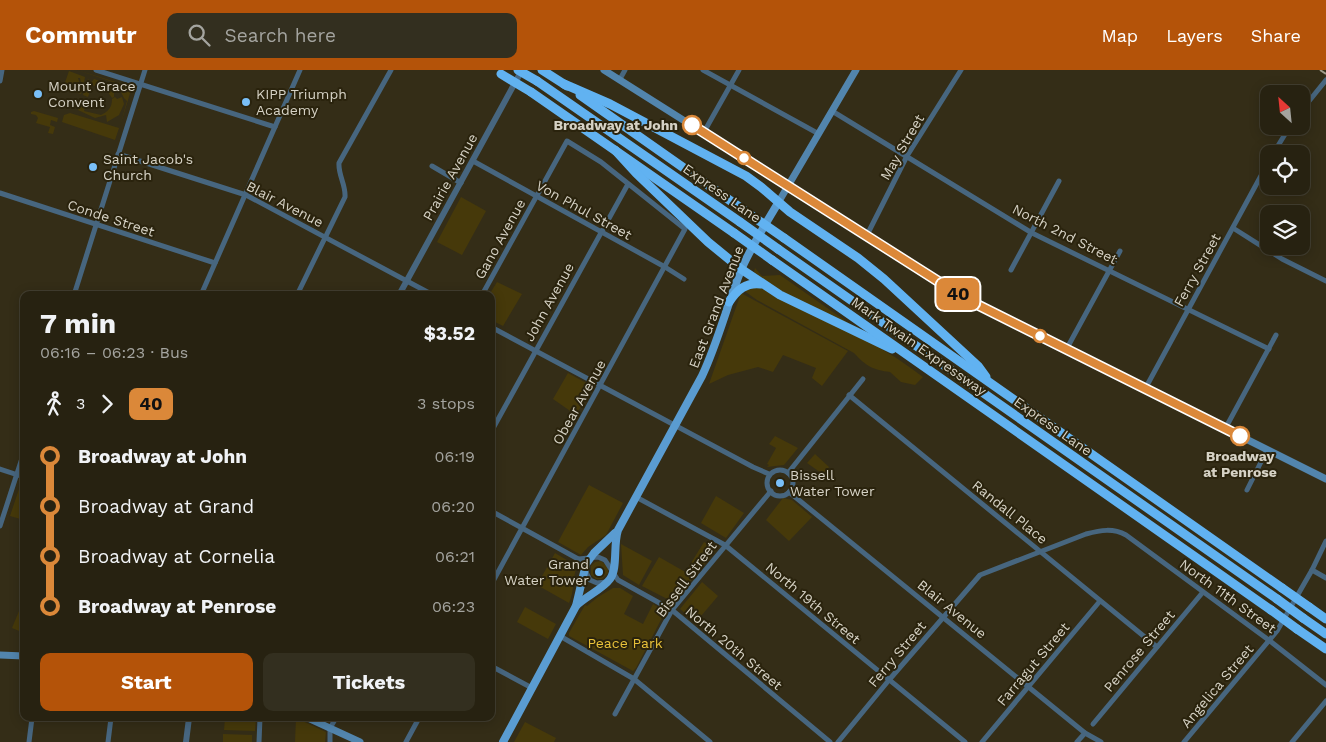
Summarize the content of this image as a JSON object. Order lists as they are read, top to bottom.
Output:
{
  "streets": {
    "highway": ["Express Lane", "Mark Twain Expressway"],
    "main road": ["East Grand Avenue"],
    "street": [
      "May Street",
      "Prairie Avenue",
      "Blair Avenue",
      "Von Phul Street",
      "Conde Street",
      "North 2nd Street",
      "Gano Avenue",
      "Ferry Street",
      "John Avenue",
      "Obear Avenue",
      "Randall Place",
      "Bissell Street",
      "North 11th Street",
      "North 19th Street",
      "North 20th Street",
      "Penrose Street",
      "Farragut Street",
      "Angelica Street"
    ]
  },
  "crossings": [
    ["May Street", "North 2nd Street"],
    ["Prairie Avenue", "Blair Avenue"],
    ["Prairie Avenue", "Von Phul Street"],
    ["Blair Avenue", "Ferry Street"],
    ["Blair Avenue", "Bissell Street"],
    ["Blair Avenue", "Farragut Street"],
    ["Von Phul Street", "Gano Avenue"],
    ["Von Phul Street", "John Avenue"],
    ["Von Phul Street", "Obear Avenue"],
    ["North 2nd Street", "Ferry Street"],
    ["North 2nd Street", "East Grand Avenue"],
    ["Gano Avenue", "John Avenue"],
    ["Gano Avenue", "Obear Avenue"],
    ["Ferry Street", "Randall Place"],
    ["Ferry Street", "North 11th Street"],
    ["Ferry Street", "North 19th Street"],
    ["John Avenue", "Obear Avenue"],
    ["East Grand Avenue", "North 19th Street"],
    ["East Grand Avenue", "North 20th Street"],
    ["Randall Place", "Penrose Street"],
    ["Randall Place", "Farragut Street"],
    ["Bissell Street", "North 19th Street"],
    ["Bissell Street", "North 20th Street"],
    ["North 11th Street", "Penrose Street"],
    ["North 11th Street", "Angelica Street"]
  ],
  "parks": ["Peace Park"],
  "places": [
    "Mount Grace Convent",
    "KIPP Triumph Academy",
    "Broadway at John",
    "Saint Jacob's Church",
    "Broadway at Penrose",
    "Bissell Water Tower",
    "Grand Water Tower"
  ],
  "lines": ["bus line 40"],
  "north": "top left",
  "page": {
    "header": "Commutr",
    "search": "Search here",
    "nav": ["Map", "Layers", "Share"],
    "on_map": "40",
    "heading": ["7 min", "06:16 – 06:23 · Bus", "$3.52"],
    "legs": ["3", "40", "3 stops"],
    "list": [
      {
        "name": "Broadway at John",
        "value": "06:19"
      },
      {
        "name": "Broadway at Grand",
        "value": "06:20"
      },
      {
        "name": "Broadway at Cornelia",
        "value": "06:21"
      },
      {
        "name": "Broadway at Penrose",
        "value": "06:23"
      }
    ],
    "buttons": ["Start", "Tickets"]
  }
}
